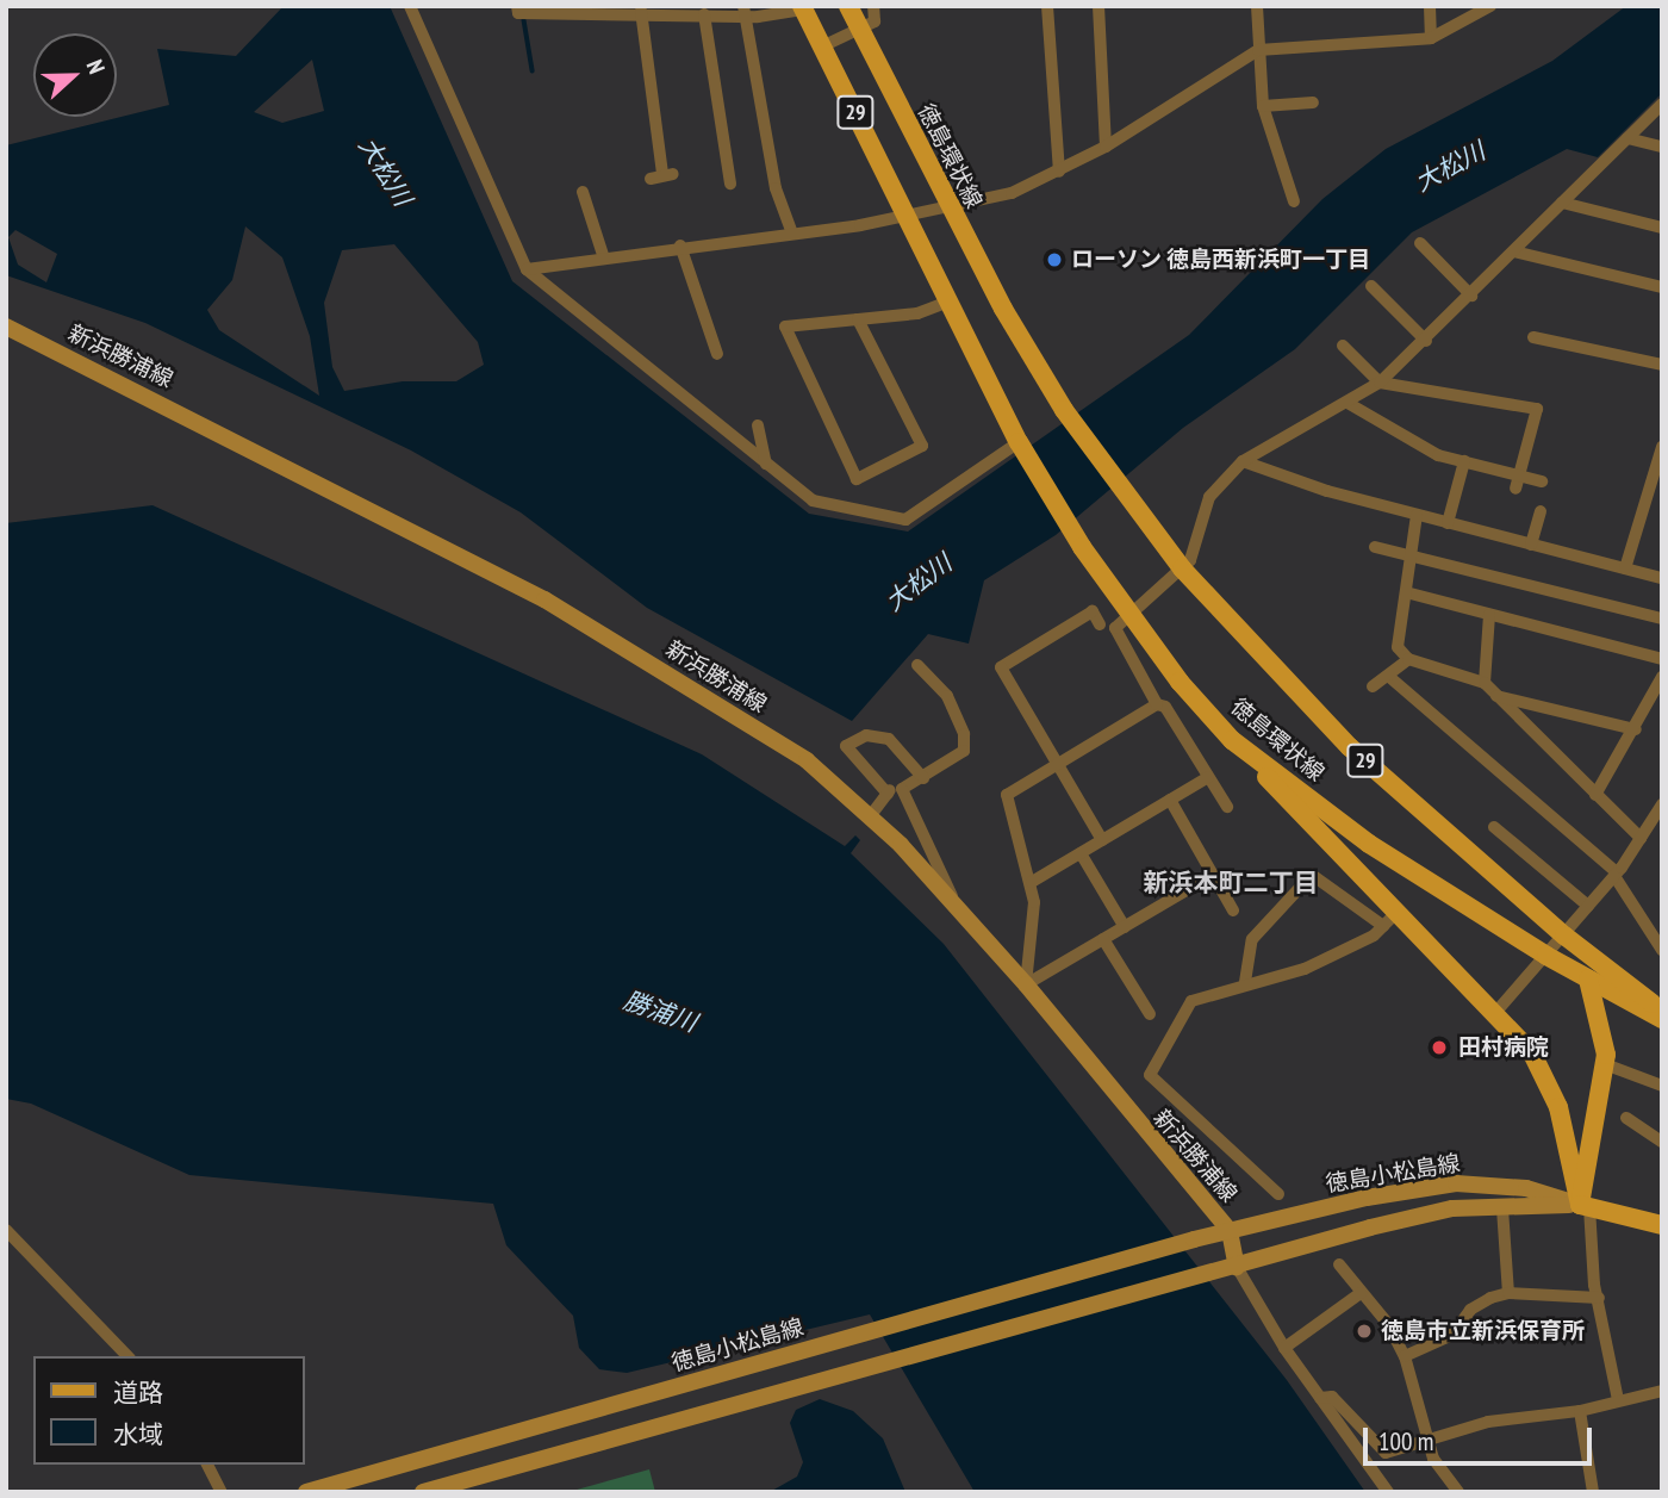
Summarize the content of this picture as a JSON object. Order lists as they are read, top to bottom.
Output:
{
  "streets": {
    "main road": [
      "29",
      "徳島環状線",
      "新浜勝浦線",
      "徳島小松島線"
    ]
  },
  "crossings": [
    ["29", "徳島環状線"],
    ["29", "徳島小松島線"],
    ["徳島環状線", "徳島小松島線"],
    ["新浜勝浦線", "徳島小松島線"]
  ],
  "districts": ["新浜本町二丁目"],
  "water": ["大松川", "勝浦川"],
  "places": ["ローソン 徳島西新浜町一丁目", "田村病院", "徳島市立新浜保育所"],
  "legend": ["道路", "水域"],
  "scale_bar": "100 m",
  "north": "right"
}
